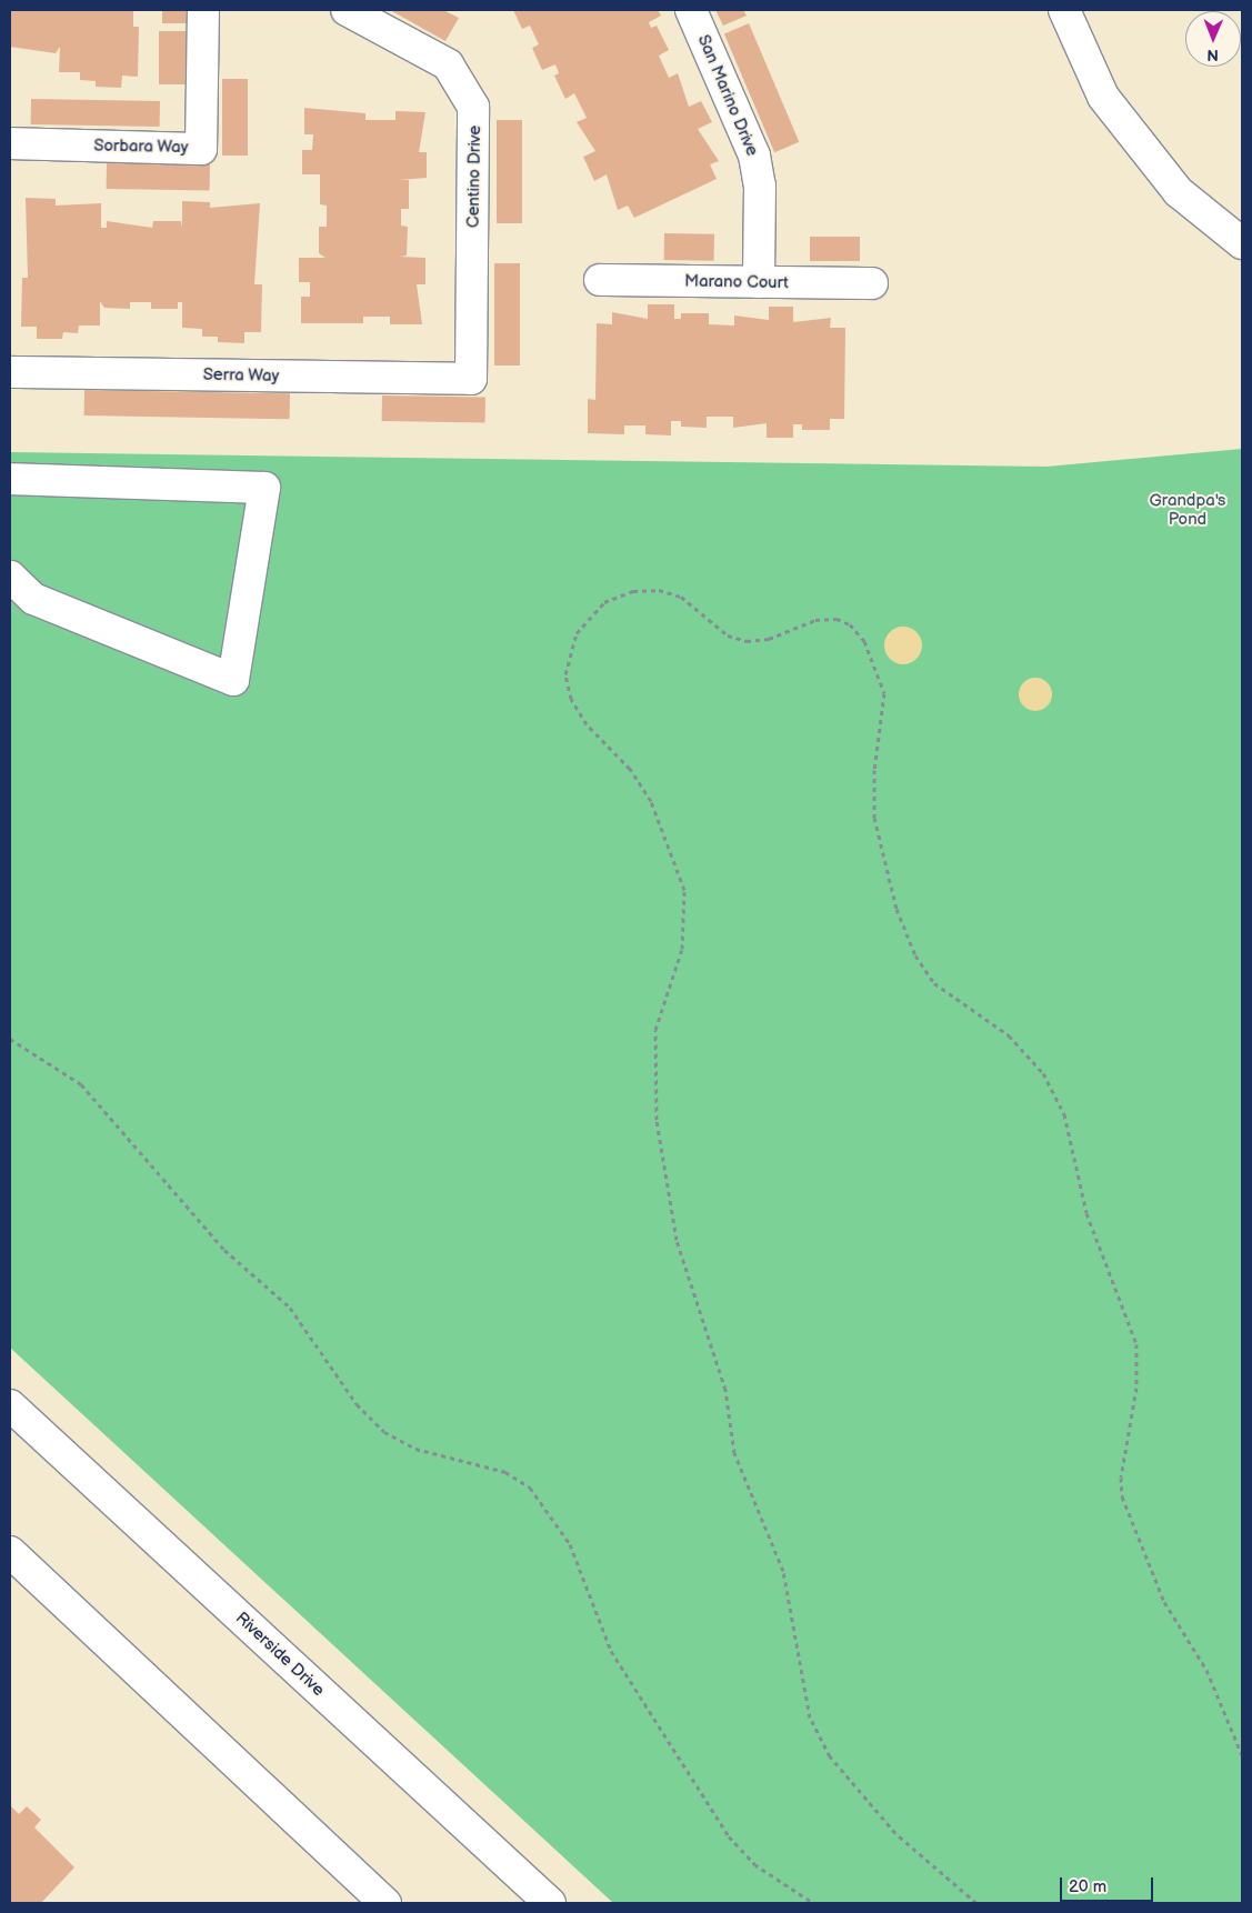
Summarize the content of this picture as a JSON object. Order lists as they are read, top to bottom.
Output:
{
  "streets": {
    "street": [
      "San Marino Drive",
      "Sorbara Way",
      "Centino Drive",
      "Marano Court",
      "Serra Way",
      "Riverside Drive"
    ]
  },
  "crossings": [
    ["San Marino Drive", "Marano Court"],
    ["Centino Drive", "Serra Way"]
  ],
  "parks": ["Grandpa's Pond"],
  "scale_bar": "20 m",
  "north": "bottom"
}
